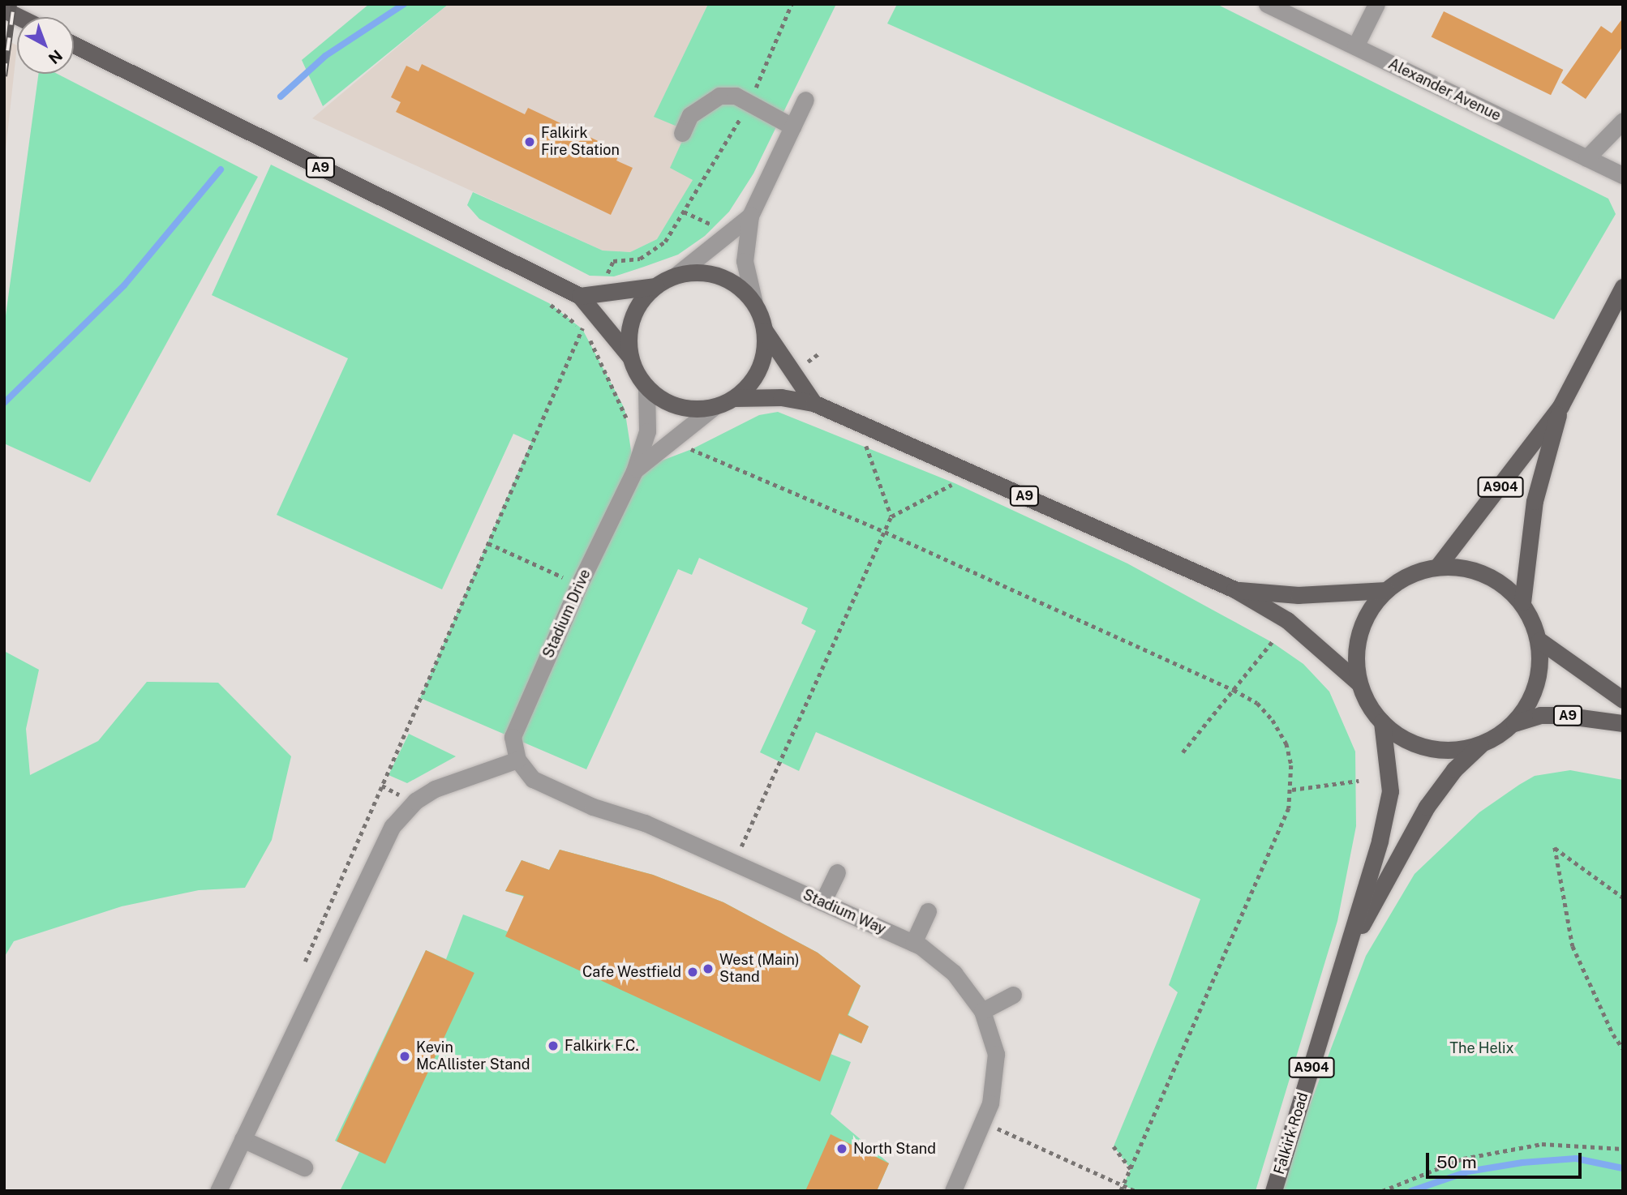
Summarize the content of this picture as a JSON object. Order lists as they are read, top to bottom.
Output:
{
  "streets": {
    "main road": ["A9", "A904", "Falkirk Road"],
    "street": ["Alexander Avenue", "Stadium Drive", "Stadium Way"]
  },
  "crossings": [
    ["A9", "A904"],
    ["A9", "Stadium Drive"],
    ["A9", "Falkirk Road"],
    ["A904", "Falkirk Road"],
    ["Stadium Drive", "Stadium Way"]
  ],
  "parks": ["The Helix"],
  "places": [
    "Falkirk Fire Station",
    "West (Main) Stand",
    "Cafe Westfield",
    "Falkirk F.C.",
    "Kevin McAllister Stand",
    "North Stand"
  ],
  "scale_bar": "50 m",
  "north": "bottom right"
}
